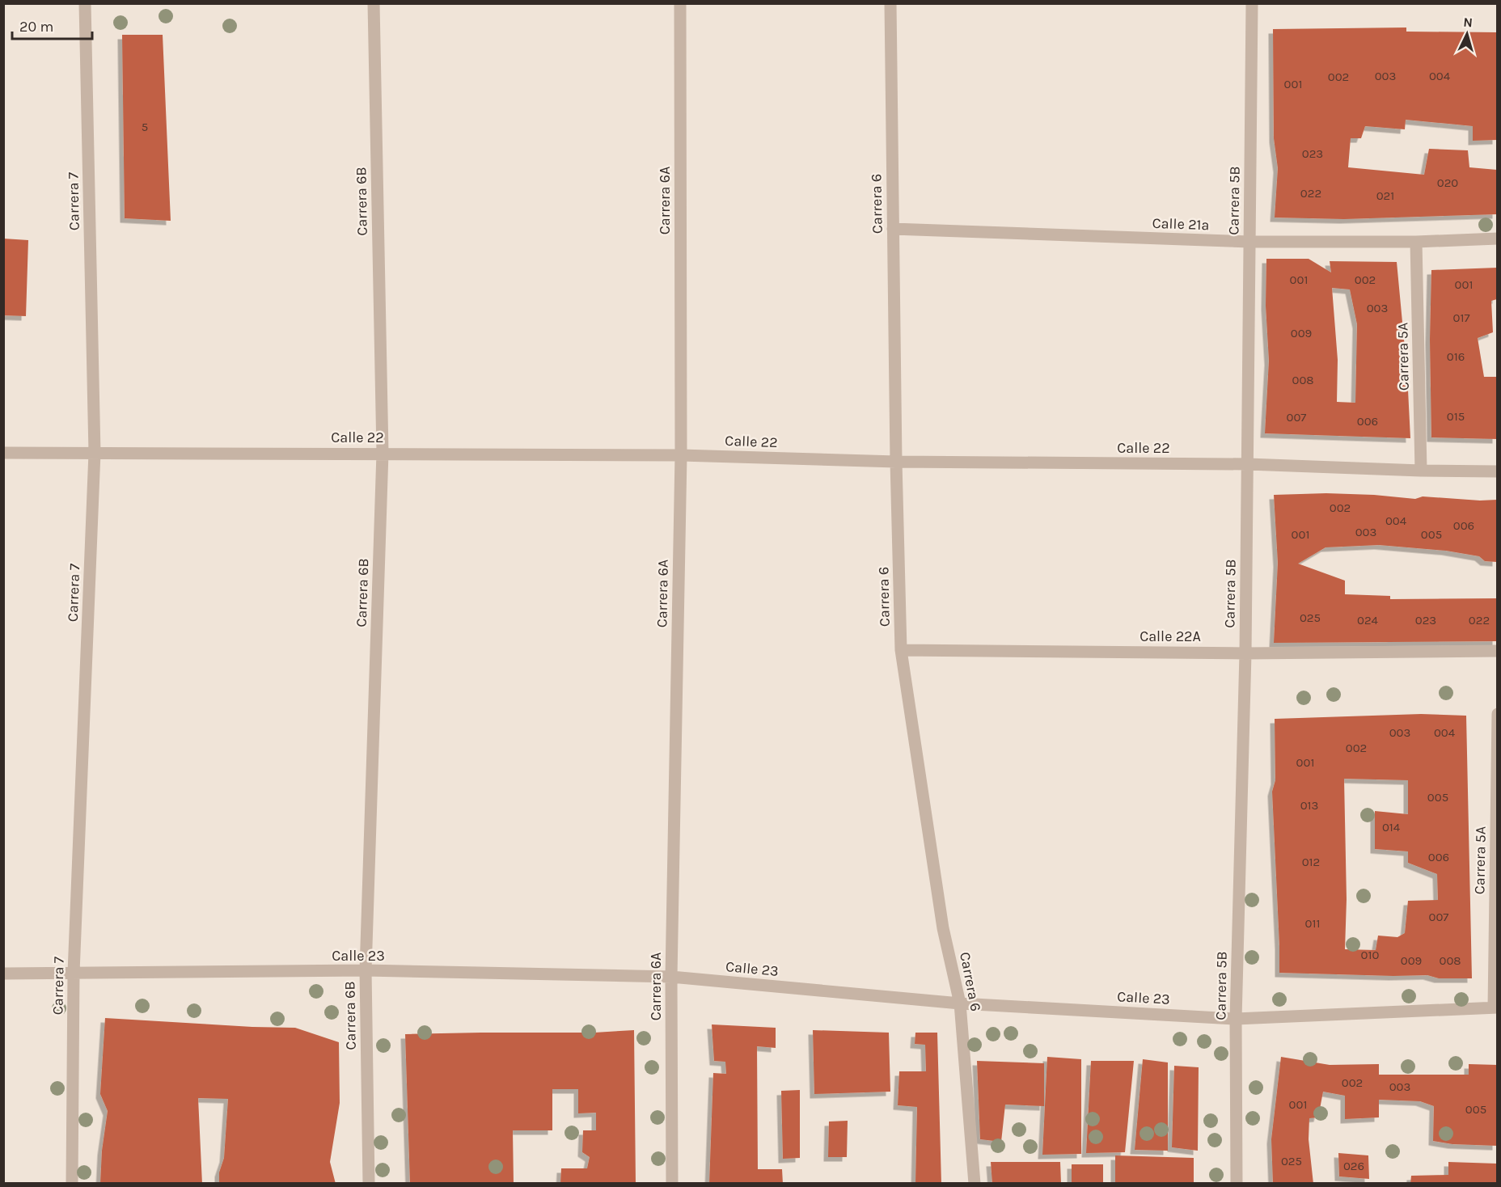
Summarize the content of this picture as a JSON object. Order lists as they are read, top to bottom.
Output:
{
  "streets": {
    "street": [
      "Carrera 6A",
      "Carrera 5B",
      "Carrera 7",
      "Carrera 6B",
      "Carrera 6",
      "Calle 21a",
      "Carrera 5A",
      "Calle 22",
      "Calle 22A",
      "Calle 23"
    ]
  },
  "crossings": [
    ["Carrera 6A", "Calle 22"],
    ["Carrera 6A", "Calle 23"],
    ["Carrera 5B", "Calle 21a"],
    ["Carrera 5B", "Calle 22"],
    ["Carrera 5B", "Calle 22A"],
    ["Carrera 5B", "Calle 23"],
    ["Carrera 7", "Calle 22"],
    ["Carrera 7", "Calle 23"],
    ["Carrera 6B", "Calle 22"],
    ["Carrera 6B", "Calle 23"],
    ["Carrera 6", "Calle 21a"],
    ["Carrera 6", "Calle 22"],
    ["Carrera 6", "Calle 22A"],
    ["Carrera 6", "Calle 23"],
    ["Calle 21a", "Carrera 5A"],
    ["Carrera 5A", "Calle 22"],
    ["Carrera 5A", "Calle 23"]
  ],
  "house_numbers": [
    "003",
    "004",
    "002",
    "001",
    "5",
    "023",
    "020",
    "022",
    "021",
    "001",
    "002",
    "001",
    "003",
    "017",
    "009",
    "016",
    "008",
    "015",
    "007",
    "006",
    "002",
    "004",
    "006",
    "003",
    "001",
    "005",
    "025",
    "024",
    "023",
    "022",
    "003",
    "004",
    "002",
    "001",
    "005",
    "013",
    "014",
    "006",
    "012",
    "007",
    "011",
    "010",
    "009",
    "008",
    "002",
    "003",
    "001",
    "005",
    "025",
    "026"
  ],
  "scale_bar": "20 m",
  "north": "top"
}
